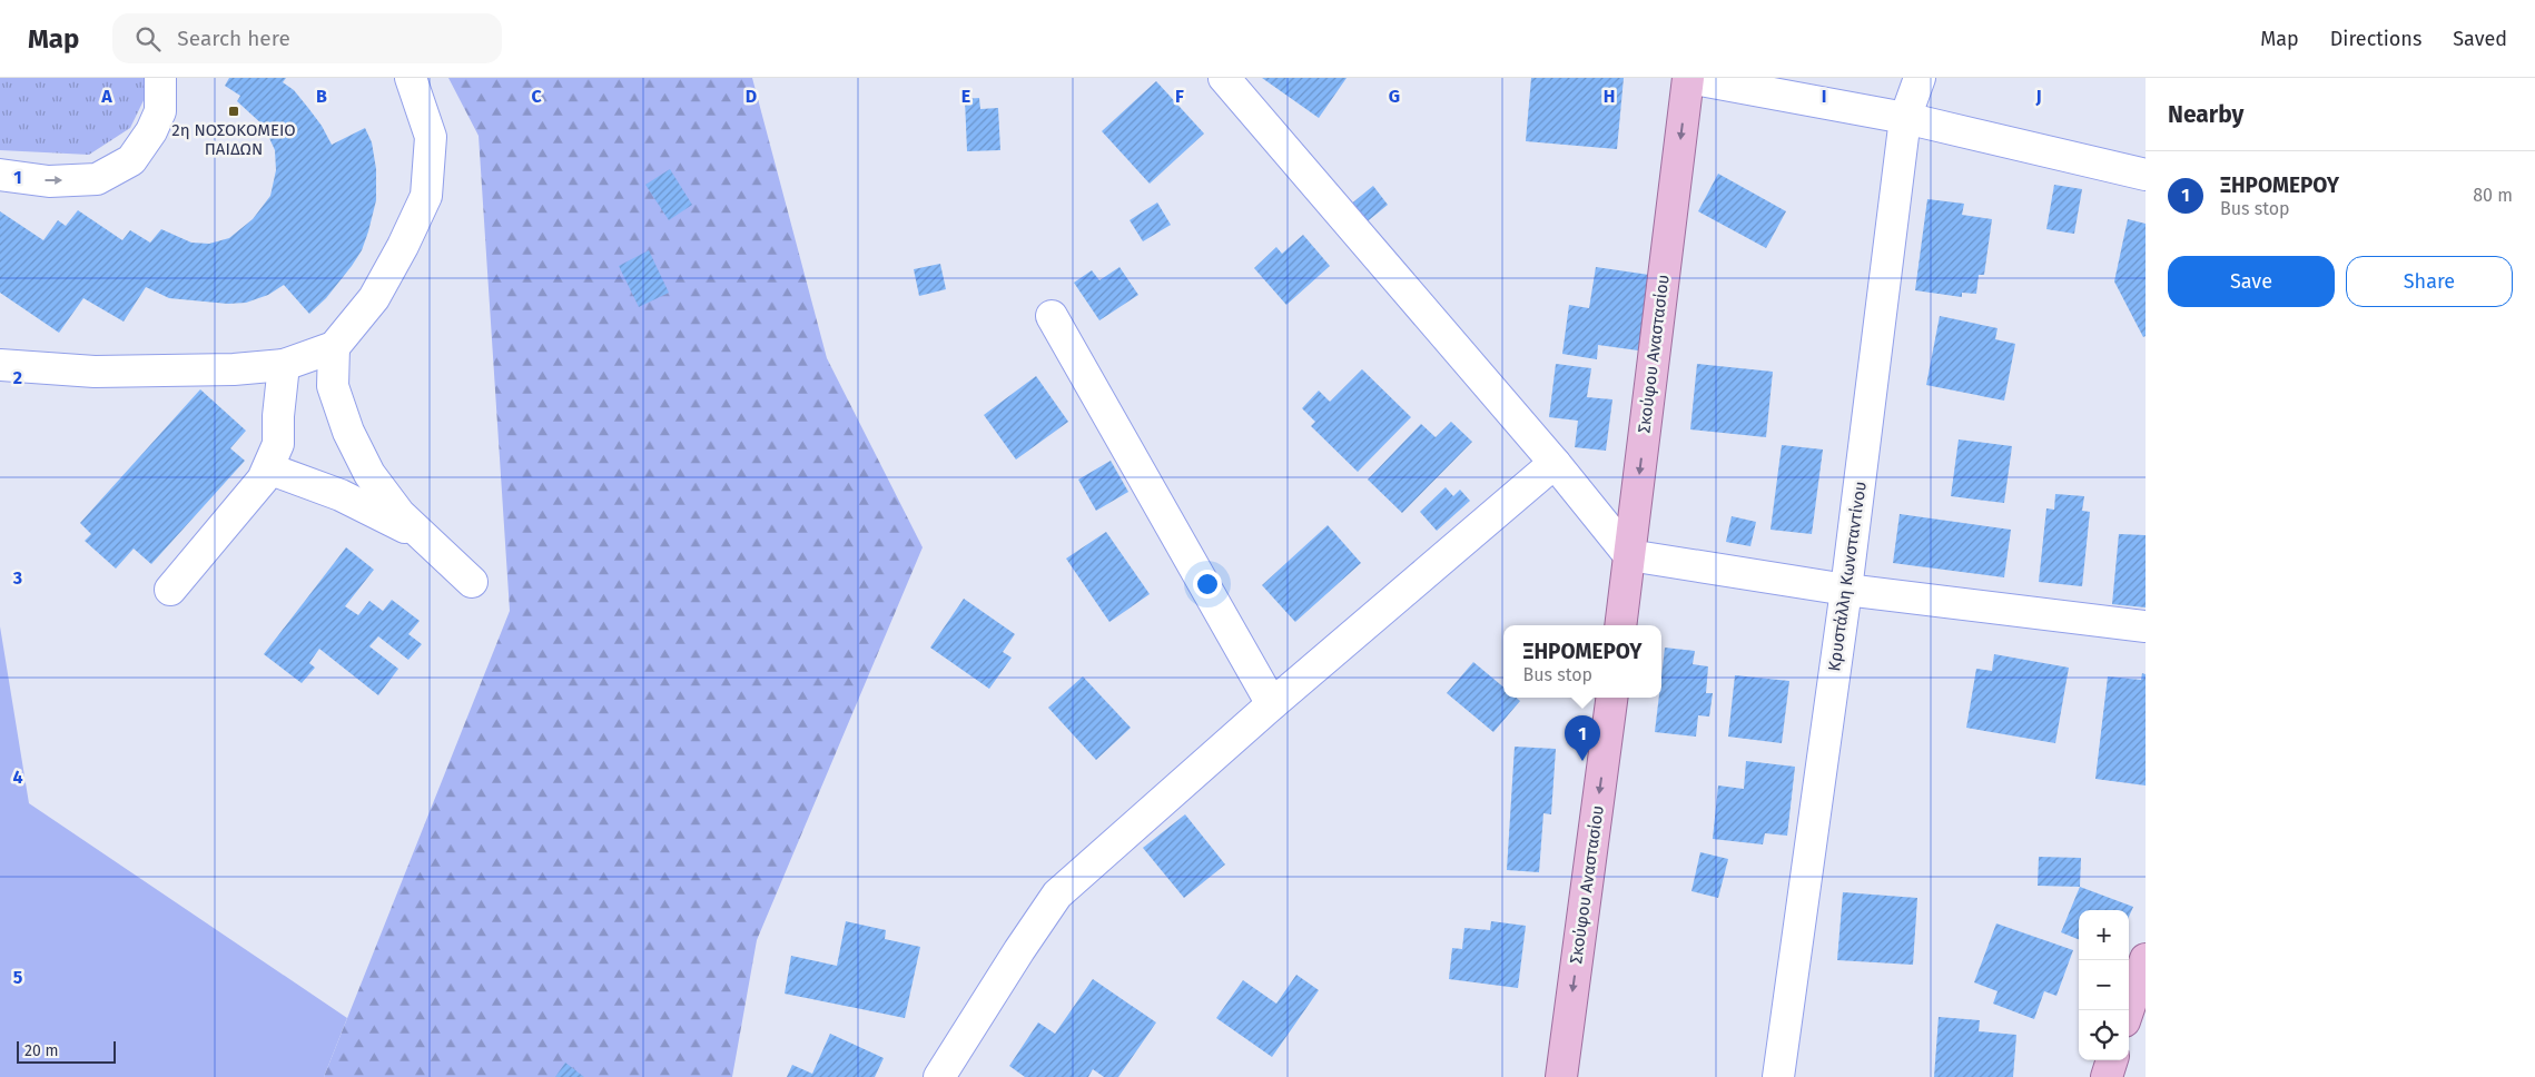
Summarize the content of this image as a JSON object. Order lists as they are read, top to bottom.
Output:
{
  "streets": {
    "main road": ["Σκούφου Αναστασίου"],
    "street": ["Κρυστάλλη Κωνσταντίνου"]
  },
  "one_way": ["Σκούφου Αναστασίου"],
  "places": {
    "transit": ["2η ΝΟΣΟΚΟΜΕΙΟ ΠΑΙΔΩΝ"]
  },
  "scale_bar": "20 m",
  "page": {
    "header": "Map",
    "search": "Search here",
    "nav": ["Map", "Directions", "Saved"],
    "heading": "Nearby",
    "list": [
      {
        "mark": "1",
        "name": "ΞΗΡΟΜΕΡΟΥ",
        "note": "Bus stop",
        "value": "80 m"
      }
    ],
    "buttons": ["Save", "Share"],
    "popup": ["ΞΗΡΟΜΕΡΟΥ", "Bus stop"],
    "pins": "1",
    "map_buttons": ["+", "−"],
    "scale": "20 m"
  },
  "grid": {
    "columns": [
      "A",
      "B",
      "C",
      "D",
      "E",
      "F",
      "G",
      "H",
      "I",
      "J"
    ],
    "rows": [
      "1",
      "2",
      "3",
      "4",
      "5"
    ]
  }
}
